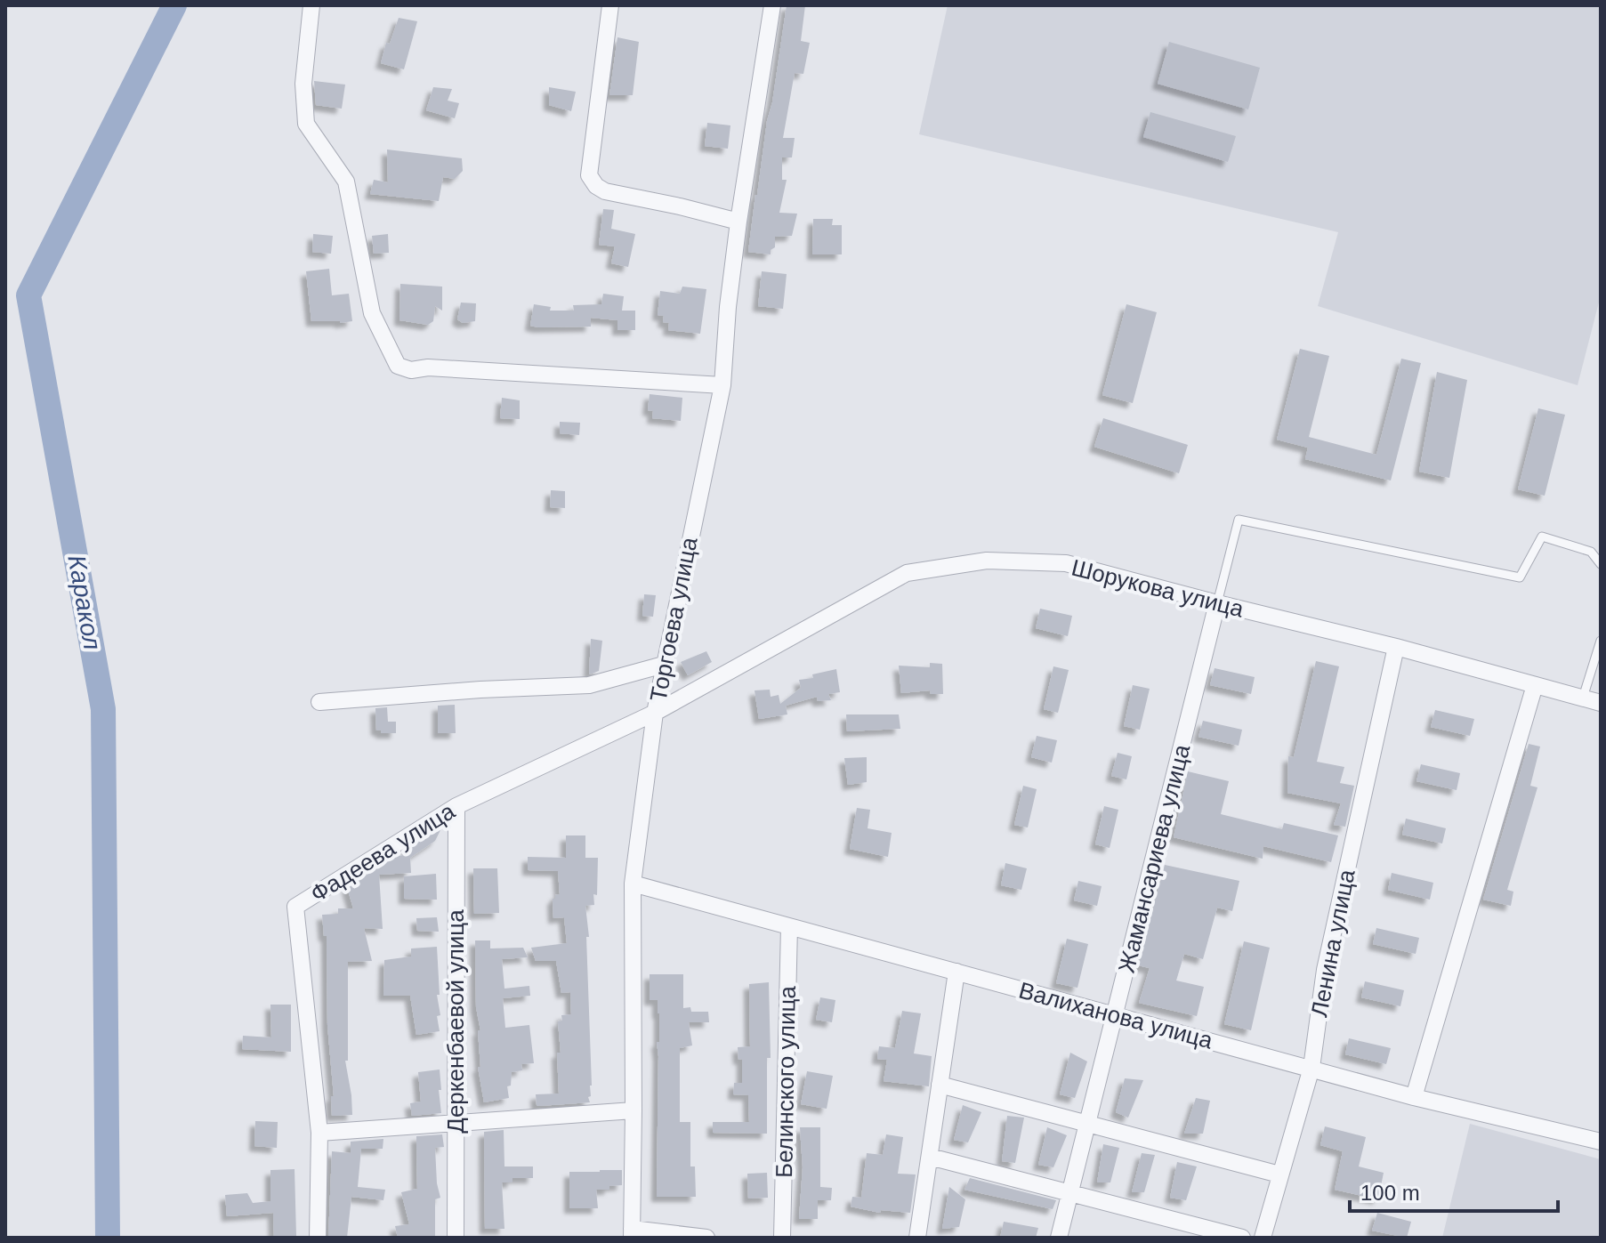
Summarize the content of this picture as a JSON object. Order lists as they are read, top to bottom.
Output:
{
  "streets": {
    "street": [
      "Шорукова улица",
      "Торгоева улица",
      "Фадеева улица",
      "Жамансариева улица",
      "Ленина улица",
      "Валиханова улица",
      "Деркенбаевой улица",
      "Белинского улица"
    ]
  },
  "crossings": [
    ["Шорукова улица", "Торгоева улица"],
    ["Шорукова улица", "Фадеева улица"],
    ["Шорукова улица", "Жамансариева улица"],
    ["Шорукова улица", "Ленина улица"],
    ["Торгоева улица", "Фадеева улица"],
    ["Торгоева улица", "Валиханова улица"],
    ["Фадеева улица", "Деркенбаевой улица"],
    ["Жамансариева улица", "Валиханова улица"],
    ["Ленина улица", "Валиханова улица"],
    ["Валиханова улица", "Белинского улица"]
  ],
  "water": ["Каракол"],
  "scale_bar": "100 m"
}
